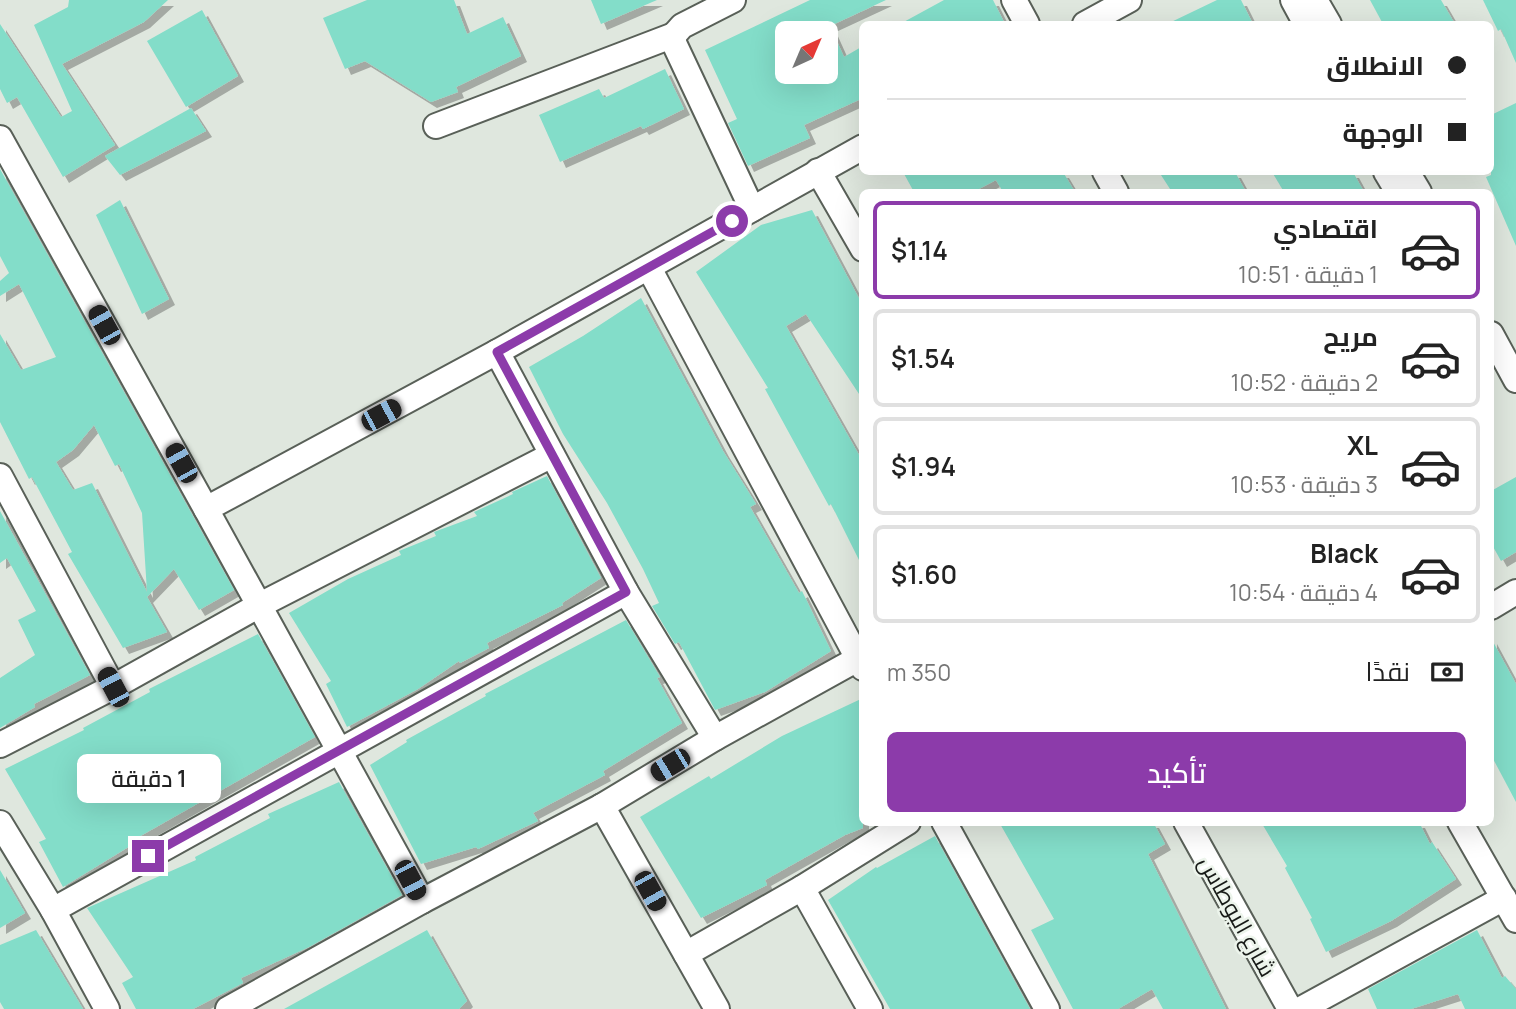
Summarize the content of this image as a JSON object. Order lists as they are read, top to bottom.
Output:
{
  "streets": {
    "street": ["شارع البوطاس"]
  },
  "north": "top right",
  "page": {
    "banner": ["الانطلاق", "الوجهة"],
    "list": [
      {
        "name": "اقتصادي",
        "note": "1 دقيقة · 10:51",
        "value": "$1.14"
      },
      {
        "name": "مريح",
        "note": "2 دقيقة · 10:52",
        "value": "$1.54"
      },
      {
        "name": "XL",
        "note": "3 دقيقة · 10:53",
        "value": "$1.94"
      },
      {
        "name": "Black",
        "note": "4 دقيقة · 10:54",
        "value": "$1.60"
      }
    ],
    "pay": ["نقدًا", "350 m"],
    "buttons": "تأكيد",
    "bubble": "1 دقيقة"
  }
}
